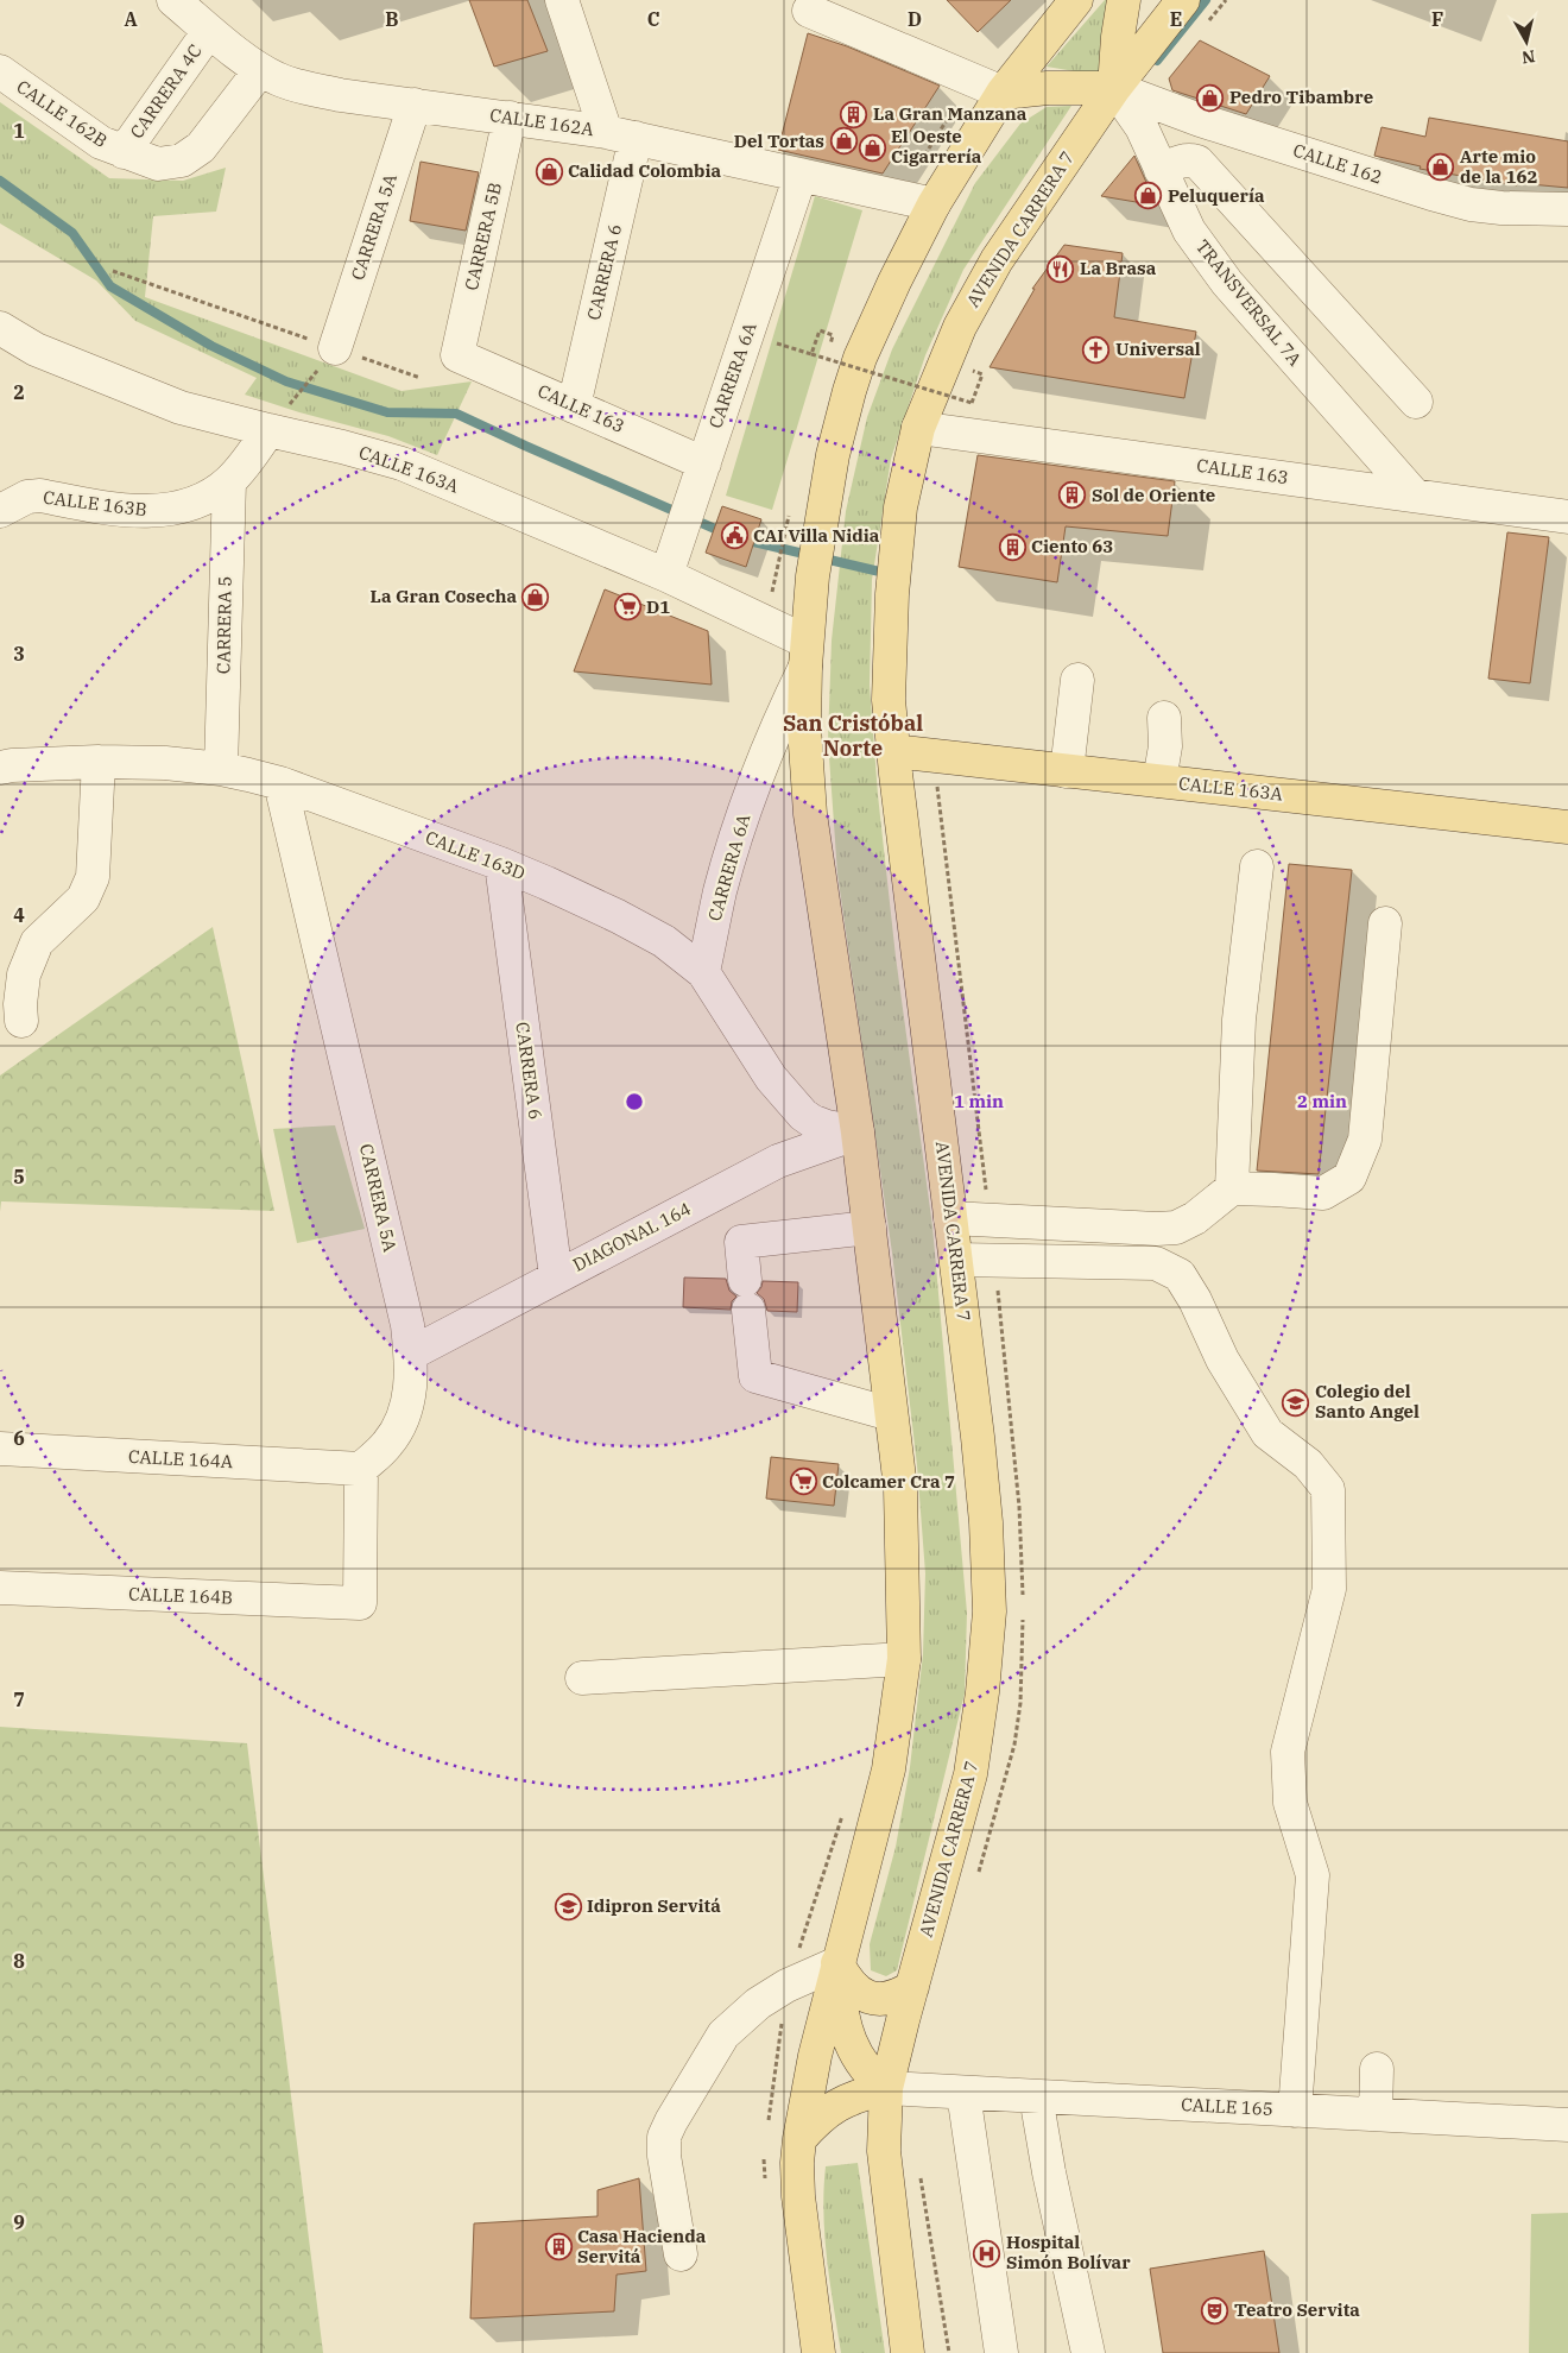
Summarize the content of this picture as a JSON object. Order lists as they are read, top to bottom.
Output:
{
  "streets": {
    "main road": ["AVENIDA CARRERA 7", "CALLE 163A"],
    "street": [
      "CARRERA 4C",
      "CALLE 162B",
      "CALLE 162A",
      "CALLE 162",
      "CARRERA 5A",
      "CARRERA 5B",
      "CARRERA 6",
      "TRANSVERSAL 7A",
      "CARRERA 6A",
      "CALLE 163",
      "CALLE 163B",
      "CARRERA 5",
      "CALLE 163D",
      "DIAGONAL 164",
      "CALLE 164A",
      "CALLE 164B",
      "CALLE 165"
    ]
  },
  "crossings": [
    ["CARRERA 4C", "CALLE 162B"],
    ["CARRERA 4C", "CALLE 162A"],
    ["CALLE 162B", "CALLE 162A"],
    ["CALLE 162A", "CARRERA 5A"],
    ["CALLE 162A", "CARRERA 5B"],
    ["CALLE 162A", "CARRERA 6"],
    ["CALLE 162A", "CARRERA 6A"],
    ["CALLE 162", "AVENIDA CARRERA 7"],
    ["CALLE 162", "TRANSVERSAL 7A"],
    ["CARRERA 5A", "CALLE 163D"],
    ["CARRERA 5A", "DIAGONAL 164"],
    ["CARRERA 5A", "CALLE 164A"],
    ["CARRERA 5A", "CALLE 164B"],
    ["AVENIDA CARRERA 7", "TRANSVERSAL 7A"],
    ["AVENIDA CARRERA 7", "CALLE 163"],
    ["AVENIDA CARRERA 7", "CALLE 163A"],
    ["AVENIDA CARRERA 7", "CALLE 165"],
    ["CARRERA 5B", "CALLE 163"],
    ["CARRERA 6", "CALLE 163"],
    ["CARRERA 6", "CALLE 163D"],
    ["CARRERA 6", "DIAGONAL 164"],
    ["TRANSVERSAL 7A", "CALLE 163"],
    ["CARRERA 6A", "CALLE 163"],
    ["CARRERA 6A", "CALLE 163A"],
    ["CARRERA 6A", "CALLE 163D"],
    ["CALLE 163A", "CALLE 163B"],
    ["CALLE 163B", "CARRERA 5"],
    ["CARRERA 5", "CALLE 163D"],
    ["CALLE 163D", "DIAGONAL 164"],
    ["CALLE 164A", "CALLE 164B"]
  ],
  "districts": ["San Cristóbal Norte"],
  "places": {
    "shop": [
      "Pedro Tibambre",
      "Del Tortas",
      "El Oeste Cigarrería",
      "Arte mio de la 162",
      "Calidad Colombia",
      "Peluquería",
      "La Gran Cosecha"
    ],
    "building": [
      "La Gran Manzana",
      "Sol de Oriente",
      "Ciento 63",
      "Casa Hacienda Servitá"
    ],
    "restaurant": ["La Brasa"],
    "church": ["Universal"],
    "public building": ["CAI Villa Nidia"],
    "supermarket": ["D1", "Colcamer Cra 7"],
    "school or university": ["Colegio del Santo Angel", "Idipron Servitá"],
    "hospital": ["Hospital Simón Bolívar"],
    "theatre": ["Teatro Servita"]
  },
  "north": "bottom",
  "grid": {
    "columns": [
      "A",
      "B",
      "C",
      "D",
      "E",
      "F"
    ],
    "rows": [
      "1",
      "2",
      "3",
      "4",
      "5",
      "6",
      "7",
      "8",
      "9"
    ]
  },
  "rings": ["1 min", "2 min"]
}
